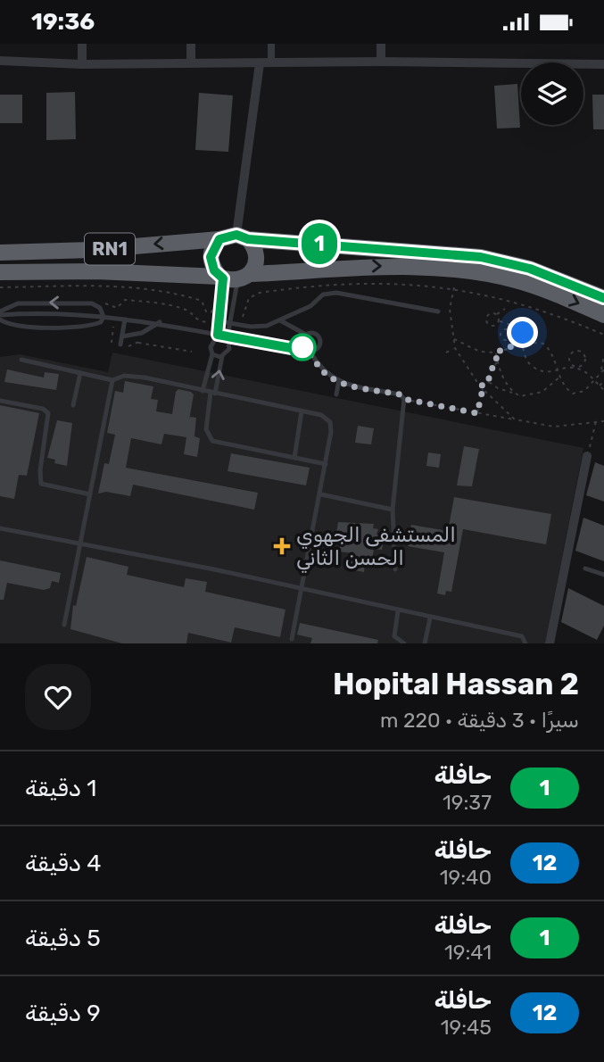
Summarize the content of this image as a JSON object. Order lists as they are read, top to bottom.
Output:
{
  "streets": {
    "highway": ["RN1"]
  },
  "places": {
    "health": ["المستشفى الجهوي الحسن الثاني"]
  },
  "lines": ["bus line 1"],
  "page": {
    "status": "19:36",
    "on_map": "1",
    "heading": ["Hopital Hassan 2", "سيرًا · 3 دقيقة · 220 m"],
    "list": [
      {
        "mark": "1",
        "name": "حافلة",
        "note": "19:37",
        "value": "1 دقيقة"
      },
      {
        "mark": "12",
        "name": "حافلة",
        "note": "19:40",
        "value": "4 دقيقة"
      },
      {
        "mark": "1",
        "name": "حافلة",
        "note": "19:41",
        "value": "5 دقيقة"
      },
      {
        "mark": "12",
        "name": "حافلة",
        "note": "19:45",
        "value": "9 دقيقة"
      }
    ]
  }
}
